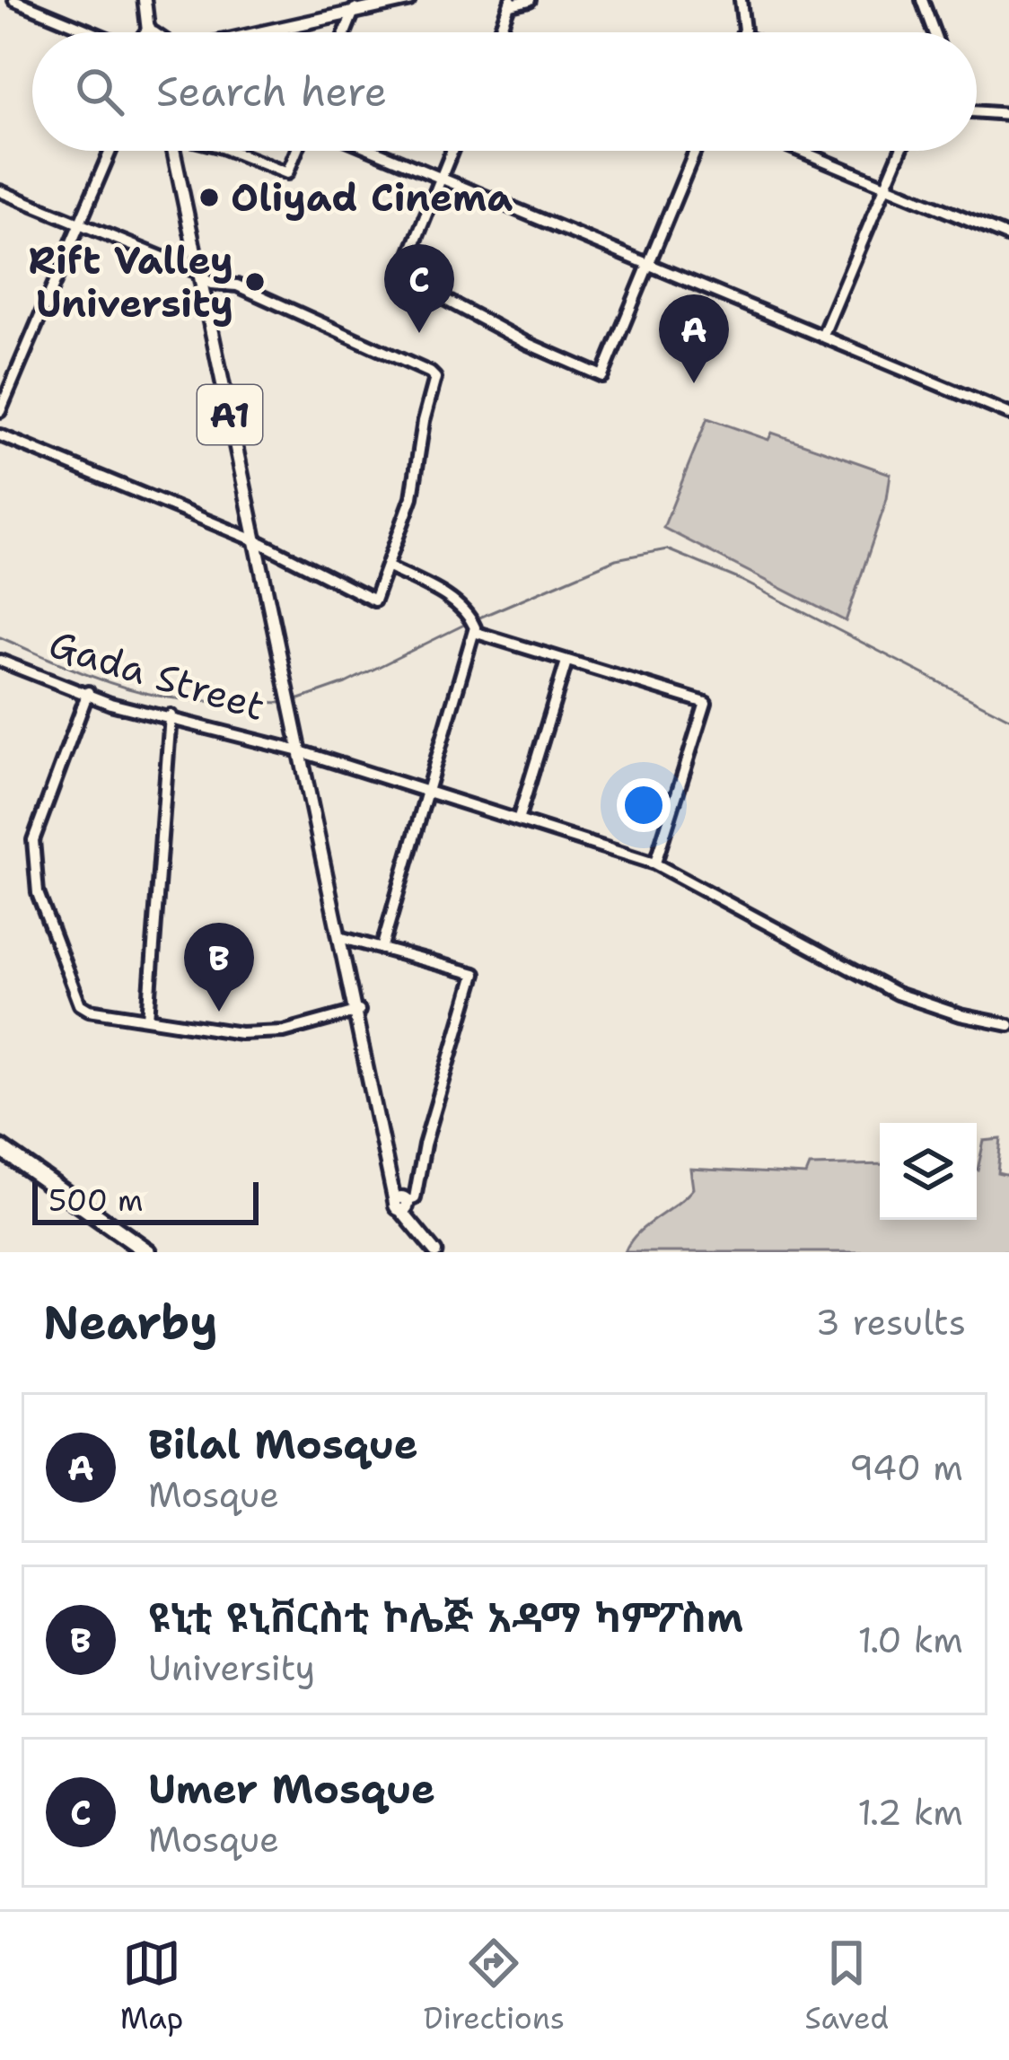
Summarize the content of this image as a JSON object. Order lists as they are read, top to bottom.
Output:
{
  "streets": {
    "main road": ["A1"],
    "street": ["Gada Street"]
  },
  "crossings": [
    ["A1", "Gada Street"]
  ],
  "places": ["Oliyad Cinema", "Rift Valley University"],
  "scale_bar": "500 m",
  "page": {
    "search": "Search here",
    "pins": ["C", "A", "B"],
    "scale": "500 m",
    "heading": ["Nearby", "3 results"],
    "list": [
      {
        "mark": "A",
        "name": "Bilal Mosque",
        "note": "Mosque",
        "value": "940 m"
      },
      {
        "mark": "B",
        "name": "ዩኒቲ ዩኒቨርስቲ ኮሌጅ አዳማ ካምፖስm",
        "note": "University",
        "value": "1.0 km"
      },
      {
        "mark": "C",
        "name": "Umer Mosque",
        "note": "Mosque",
        "value": "1.2 km"
      }
    ],
    "nav": ["Map", "Directions", "Saved"]
  }
}
